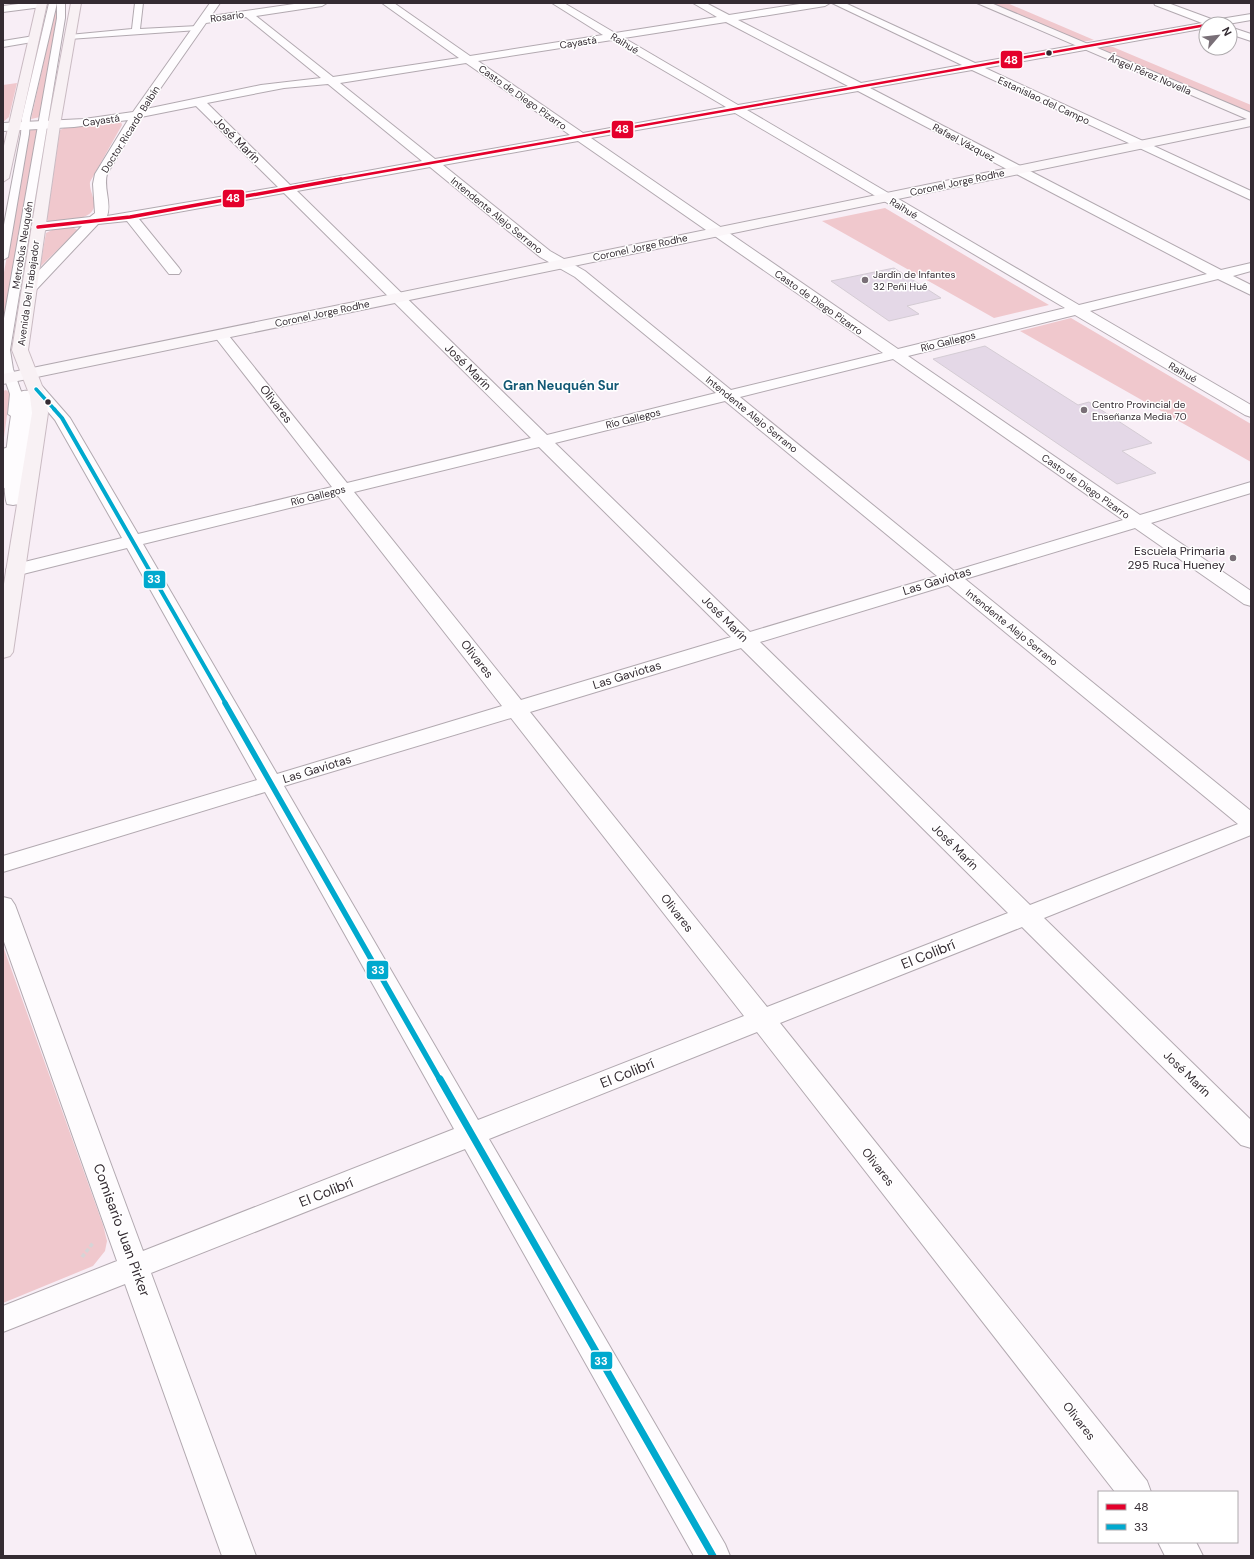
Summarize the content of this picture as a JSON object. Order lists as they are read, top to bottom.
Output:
{
  "streets": {
    "main road": ["Ángel Pérez Novella", "Coronel Jorge Rodhe", "Avenida Del Trabajador"],
    "street": [
      "Rosario",
      "Cayastá",
      "Raihué",
      "Casto de Diego Pizarro",
      "Estanislao del Campo",
      "Doctor Ricardo Balbín",
      "José Marín",
      "Rafael Vázquez",
      "Intendente Alejo Serrano",
      "Río Gallegos",
      "Olivares",
      "Las Gaviotas",
      "El Colibrí",
      "Comisario Juan Pirker"
    ],
    "lane": ["Metrobús Neuquén"]
  },
  "crossings": [
    ["Rosario", "Doctor Ricardo Balbín"],
    ["Rosario", "Intendente Alejo Serrano"],
    ["Cayastá", "Raihué"],
    ["Cayastá", "Casto de Diego Pizarro"],
    ["Cayastá", "Doctor Ricardo Balbín"],
    ["Cayastá", "José Marín"],
    ["Cayastá", "Rafael Vázquez"],
    ["Cayastá", "Intendente Alejo Serrano"],
    ["Cayastá", "Metrobús Neuquén"],
    ["Cayastá", "Avenida Del Trabajador"],
    ["Raihué", "Coronel Jorge Rodhe"],
    ["Raihué", "Río Gallegos"],
    ["Casto de Diego Pizarro", "Coronel Jorge Rodhe"],
    ["Casto de Diego Pizarro", "Río Gallegos"],
    ["Casto de Diego Pizarro", "Las Gaviotas"],
    ["Estanislao del Campo", "Coronel Jorge Rodhe"],
    ["Doctor Ricardo Balbín", "Avenida Del Trabajador"],
    ["José Marín", "Coronel Jorge Rodhe"],
    ["José Marín", "Río Gallegos"],
    ["José Marín", "Las Gaviotas"],
    ["José Marín", "El Colibrí"],
    ["Rafael Vázquez", "Coronel Jorge Rodhe"],
    ["Rafael Vázquez", "Río Gallegos"],
    ["Coronel Jorge Rodhe", "Intendente Alejo Serrano"],
    ["Coronel Jorge Rodhe", "Metrobús Neuquén"],
    ["Coronel Jorge Rodhe", "Avenida Del Trabajador"],
    ["Coronel Jorge Rodhe", "Olivares"],
    ["Intendente Alejo Serrano", "Río Gallegos"],
    ["Intendente Alejo Serrano", "Las Gaviotas"],
    ["Metrobús Neuquén", "Avenida Del Trabajador"],
    ["Avenida Del Trabajador", "Río Gallegos"],
    ["Río Gallegos", "Olivares"],
    ["Olivares", "Las Gaviotas"],
    ["Olivares", "El Colibrí"],
    ["El Colibrí", "Comisario Juan Pirker"]
  ],
  "districts": ["Gran Neuquén Sur"],
  "places": ["Jardín de Infantes 32 Peñi Hué", "Centro Provincial de Enseñanza Media 70", "Escuela Primaria 295 Ruca Hueney"],
  "lines": ["transit line 48", "transit line 33"],
  "legend": ["48", "33"],
  "north": "top right"
}
